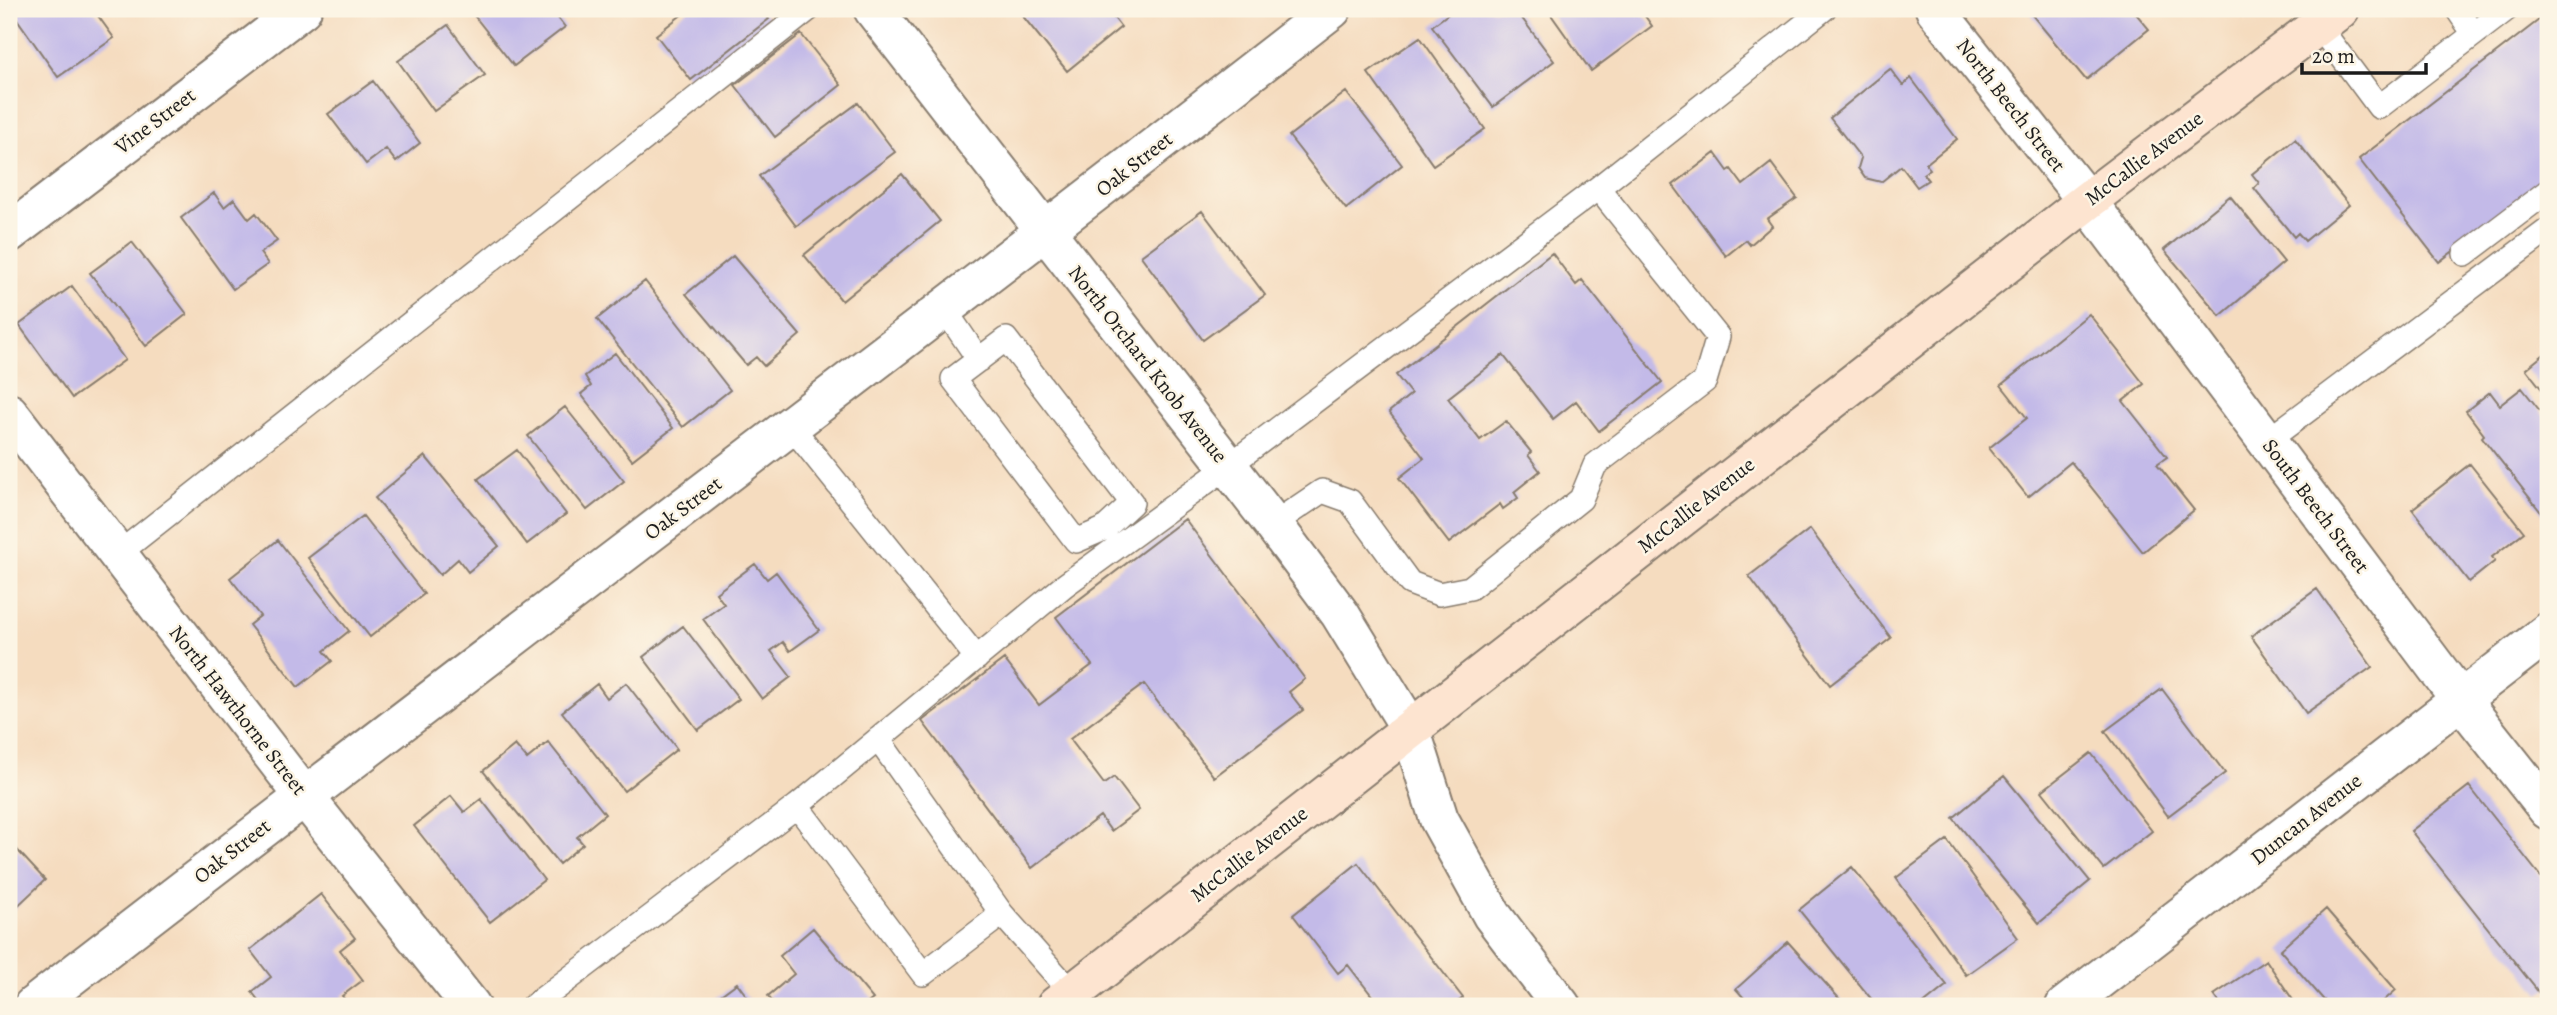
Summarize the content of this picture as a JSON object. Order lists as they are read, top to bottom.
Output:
{
  "streets": {
    "main road": ["McCallie Avenue"],
    "street": [
      "North Beech Street",
      "Vine Street",
      "Oak Street",
      "North Orchard Knob Avenue",
      "South Beech Street",
      "North Hawthorne Street",
      "Duncan Avenue"
    ]
  },
  "crossings": [
    ["North Beech Street", "McCallie Avenue"],
    ["North Beech Street", "South Beech Street"],
    ["McCallie Avenue", "North Orchard Knob Avenue"],
    ["McCallie Avenue", "South Beech Street"],
    ["Oak Street", "North Orchard Knob Avenue"],
    ["Oak Street", "North Hawthorne Street"],
    ["South Beech Street", "Duncan Avenue"]
  ],
  "scale_bar": "20 m"
}
